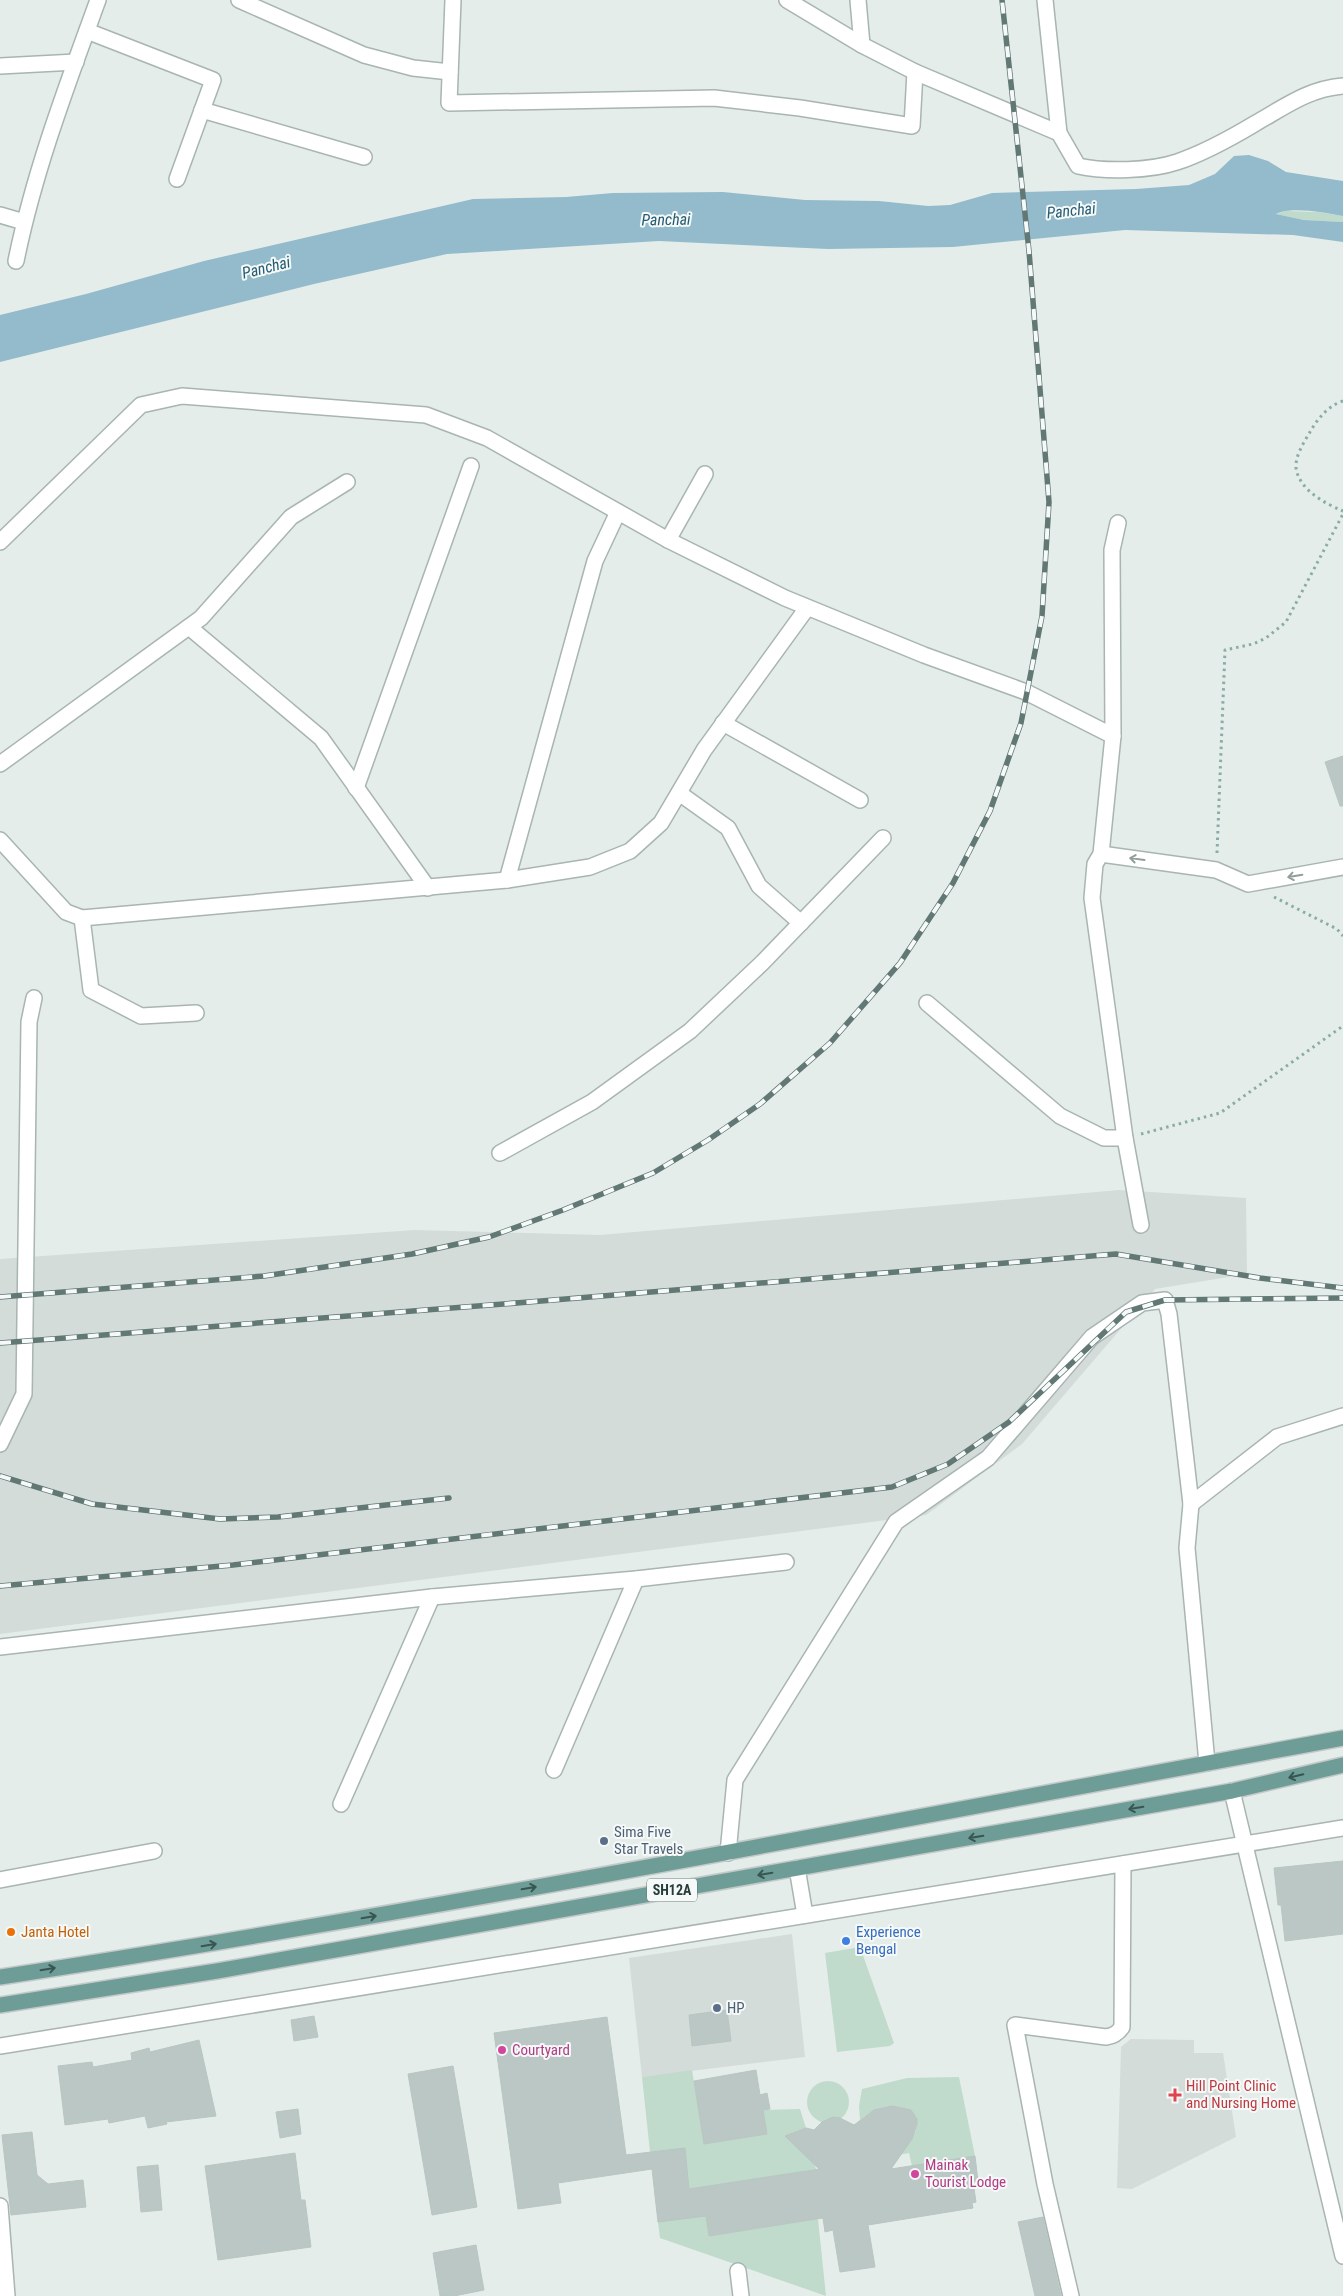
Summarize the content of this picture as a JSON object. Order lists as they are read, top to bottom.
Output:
{
  "streets": {
    "main road": ["SH12A"]
  },
  "water": ["Panchai"],
  "places": {
    "other": [
      "Sima Five Star Travels",
      "Janta Hotel",
      "Experience Bengal",
      "HP",
      "Courtyard",
      "Mainak Tourist Lodge"
    ],
    "health": ["Hill Point Clinic and Nursing Home"]
  }
}
